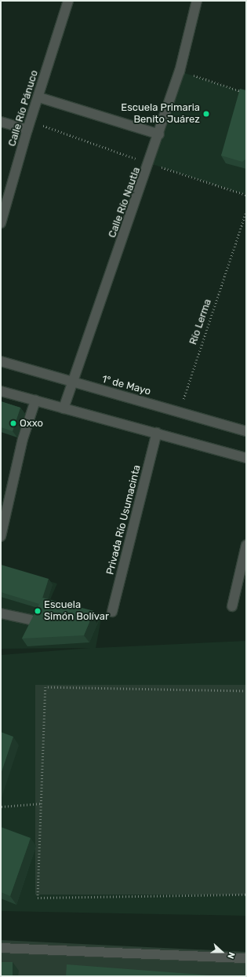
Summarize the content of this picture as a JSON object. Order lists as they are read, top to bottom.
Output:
{
  "streets": {
    "street": [
      "Calle Río Pánuco",
      "Calle Río Nautla",
      "1° de Mayo",
      "Privada Río Usumacinta"
    ],
    "path": ["Río Lerma"]
  },
  "crossings": [
    ["Calle Río Nautla", "1° de Mayo"],
    ["Río Lerma", "1° de Mayo"]
  ],
  "places": ["Escuela Primaria Benito Juárez", "Oxxo", "Escuela Simón Bolívar"],
  "north": "right"
}
